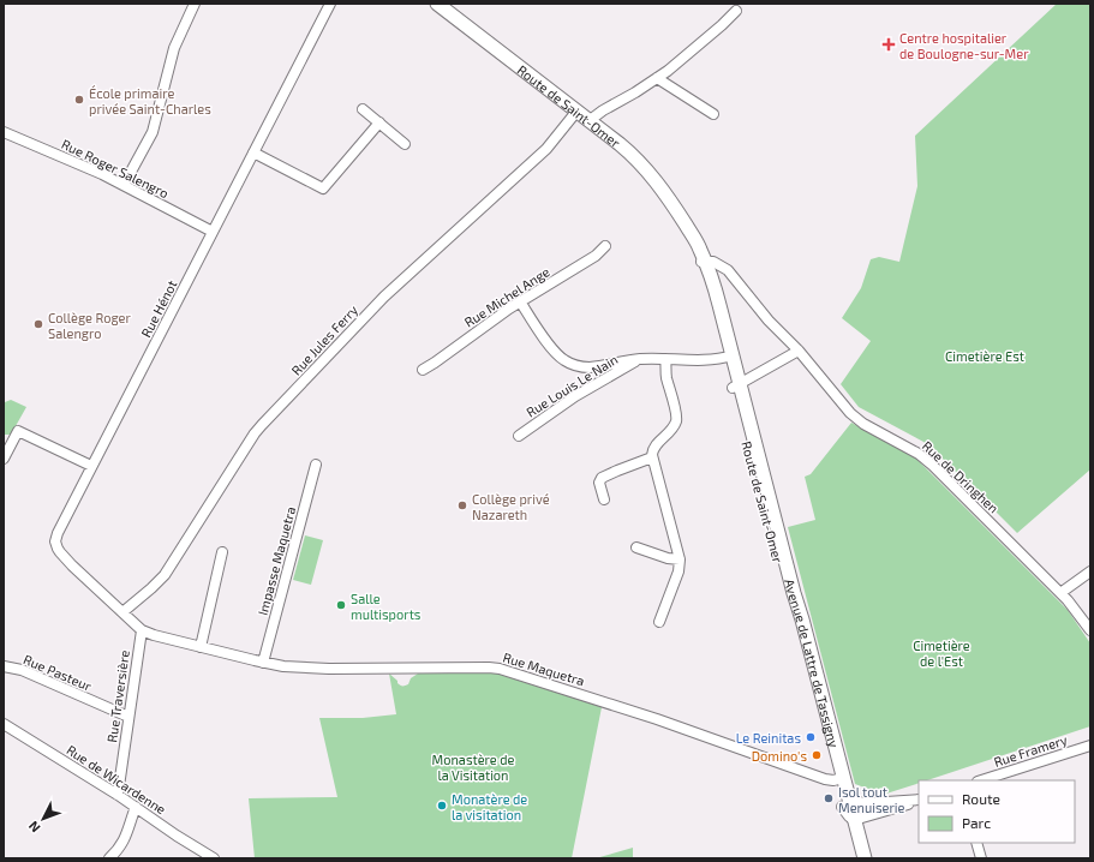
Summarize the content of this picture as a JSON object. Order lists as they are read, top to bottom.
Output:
{
  "streets": {
    "main road": ["Route de Saint-Omer"],
    "street": [
      "Rue Roger Salengro",
      "Rue Michel Ange",
      "Rue Hénot",
      "Rue Jules Ferry",
      "Rue Louis Le Nain",
      "Rue de Dringhen",
      "Impasse Maquetra",
      "Rue Maquetra",
      "Rue Pasteur",
      "Rue Traversière",
      "Rue Framery",
      "Rue de Wicardenne"
    ]
  },
  "crossings": [
    ["Route de Saint-Omer", "Rue Jules Ferry"],
    ["Route de Saint-Omer", "Rue de Dringhen"],
    ["Route de Saint-Omer", "Rue Maquetra"],
    ["Rue Roger Salengro", "Rue Hénot"],
    ["Rue Hénot", "Rue Jules Ferry"],
    ["Rue Hénot", "Rue Maquetra"],
    ["Rue Hénot", "Rue Traversière"],
    ["Impasse Maquetra", "Rue Maquetra"],
    ["Rue Maquetra", "Rue Traversière"],
    ["Rue Pasteur", "Rue Traversière"],
    ["Rue Traversière", "Rue de Wicardenne"]
  ],
  "parks": ["Cimetière Est", "Cimetière de l'Est", "Monastère de la Visitation"],
  "places": {
    "health": ["Centre hospitalier de Boulogne-sur-Mer"],
    "other": [
      "École primaire privée Saint-Charles",
      "Collège Roger Salengro",
      "Collège privé Nazareth",
      "Salle multisports",
      "Le Reinitas",
      "Domino's",
      "Isol tout Menuiserie",
      "Monatère de la visitation"
    ]
  },
  "legend": ["Route", "Parc"],
  "north": "bottom left"
}
